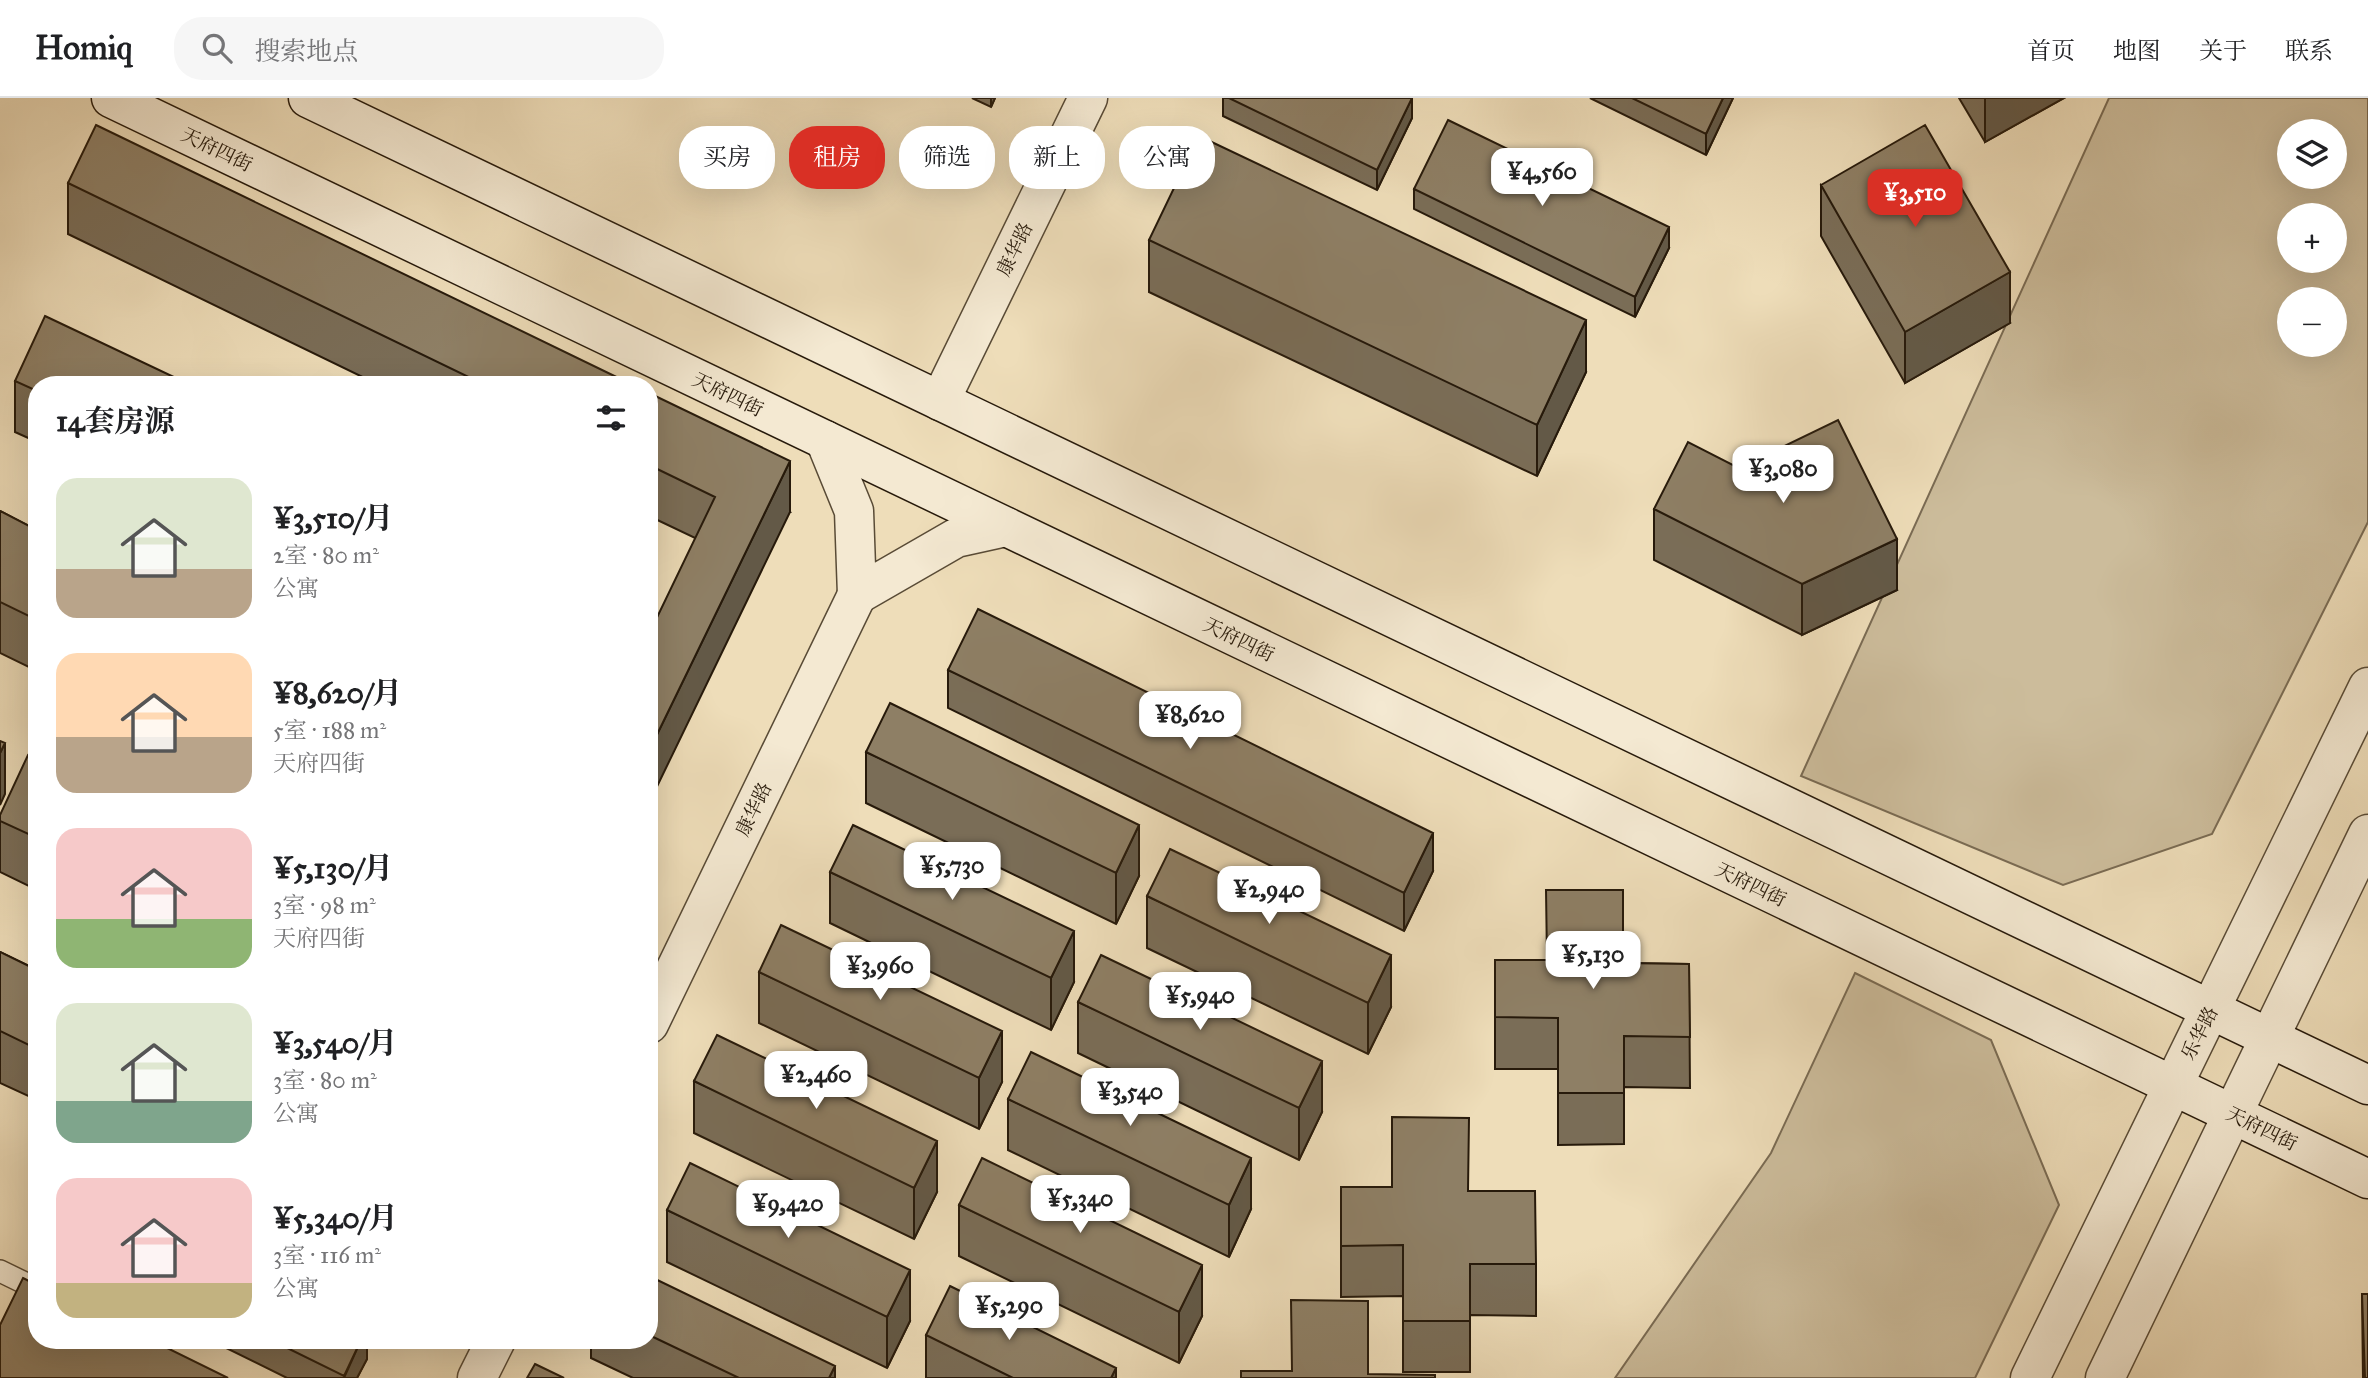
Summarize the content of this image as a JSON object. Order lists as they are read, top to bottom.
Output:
{
  "streets": {
    "main road": ["天府四街", "康华路", "乐华路"]
  },
  "crossings": [
    ["天府四街", "乐华路"]
  ],
  "page": {
    "header": "Homiq",
    "search": "搜索地点",
    "nav": [
      "首页",
      "地图",
      "关于",
      "联系"
    ],
    "map_buttons": ["+", "−"],
    "chip": [
      "买房",
      "租房",
      "筛选",
      "新上",
      "公寓"
    ],
    "price": [
      "¥4,560",
      "¥3,510",
      "¥3,080",
      "¥8,620",
      "¥5,730",
      "¥2,940",
      "¥5,130",
      "¥3,960",
      "¥5,940",
      "¥2,460",
      "¥3,540",
      "¥5,340",
      "¥9,420",
      "¥5,290"
    ],
    "heading": "14套房源",
    "list": [
      {
        "name": "¥3,510/月",
        "note": "2室 · 80 m² · 公寓"
      },
      {
        "name": "¥8,620/月",
        "note": "5室 · 188 m² · 天府四街"
      },
      {
        "name": "¥5,130/月",
        "note": "3室 · 98 m² · 天府四街"
      },
      {
        "name": "¥3,540/月",
        "note": "3室 · 80 m² · 公寓"
      },
      {
        "name": "¥5,340/月",
        "note": "3室 · 116 m² · 公寓"
      }
    ]
  }
}
